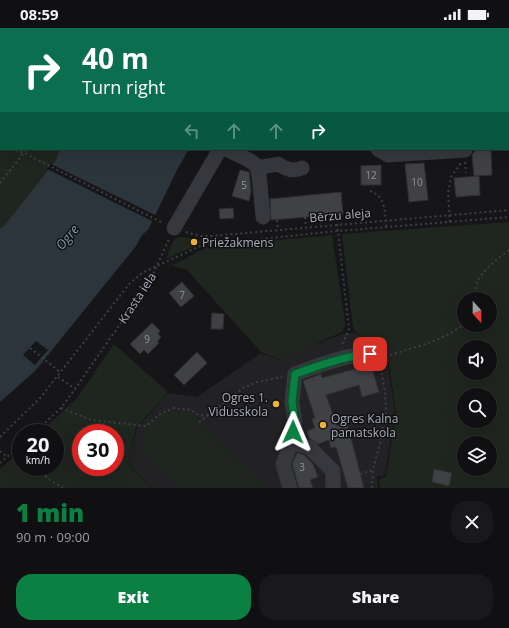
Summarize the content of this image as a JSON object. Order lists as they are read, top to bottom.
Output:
{
  "streets": {
    "path": ["Bērzu aleja", "Krasta iela"]
  },
  "crossings": [
    ["Bērzu aleja", "Krasta iela"]
  ],
  "water": ["Ogre"],
  "places": ["Priežakmens", "Ogres 1. Vidusskola", "Ogres Kalna pamatskola"],
  "house_numbers": [
    "12",
    "10",
    "5",
    "7",
    "9",
    "3"
  ],
  "north": "bottom",
  "page": {
    "status": "08:59",
    "turn": ["40 m", "Turn right"],
    "speed": "20 km/h",
    "limit": "30",
    "heading": ["1 min", "90 m · 09:00"],
    "buttons": ["Exit", "Share"]
  }
}
